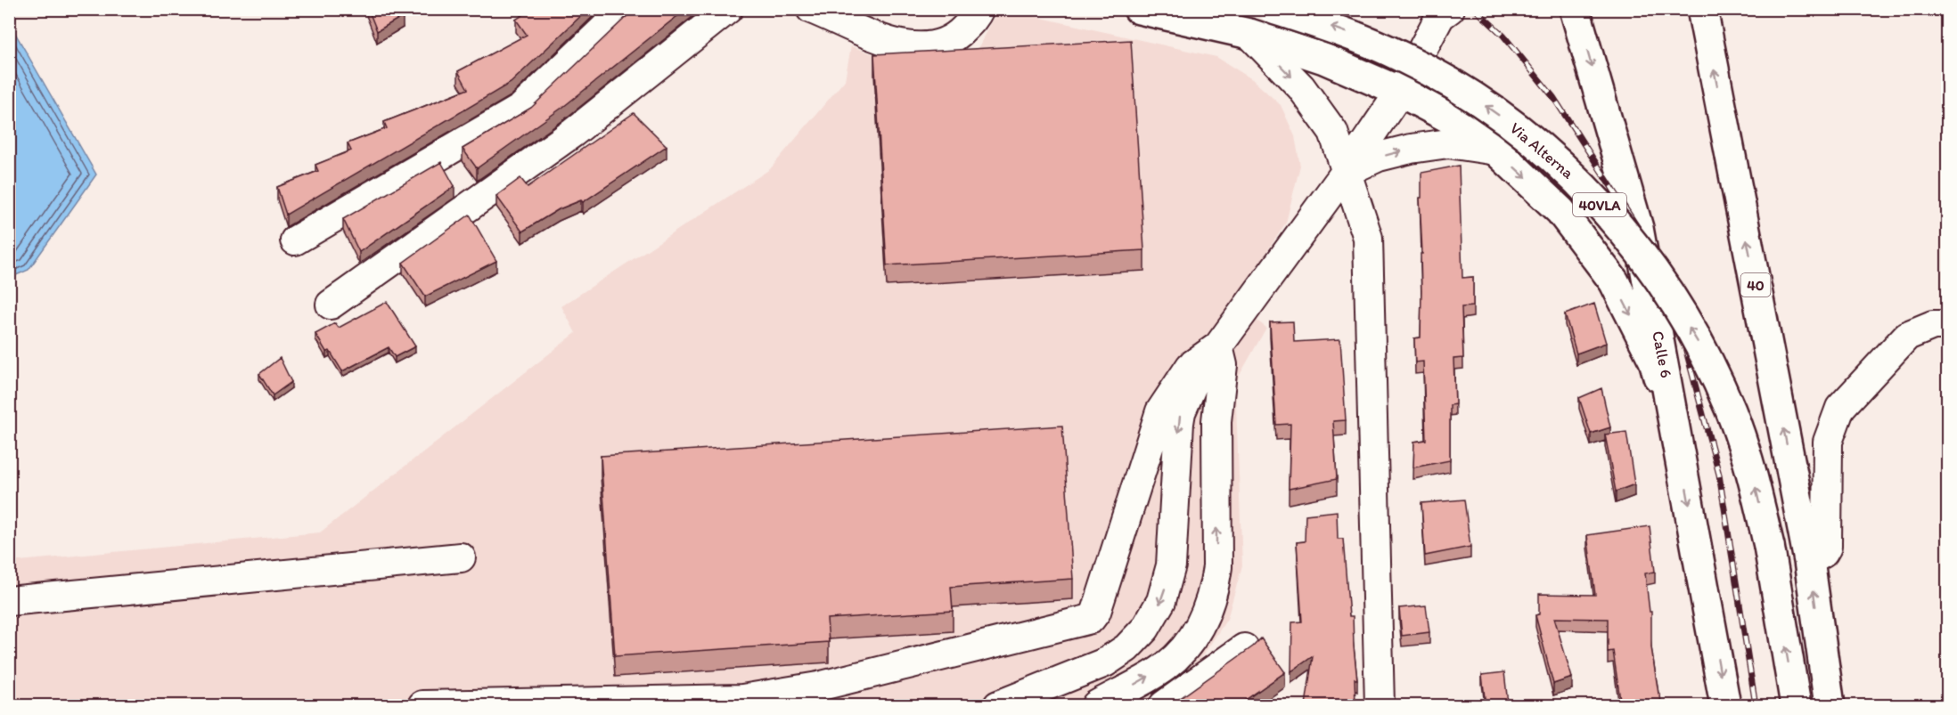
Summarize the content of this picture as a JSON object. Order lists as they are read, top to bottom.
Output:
{
  "streets": {
    "main road": [
      "Via Alterna",
      "40VLA",
      "40",
      "Calle 6"
    ]
  }
}
